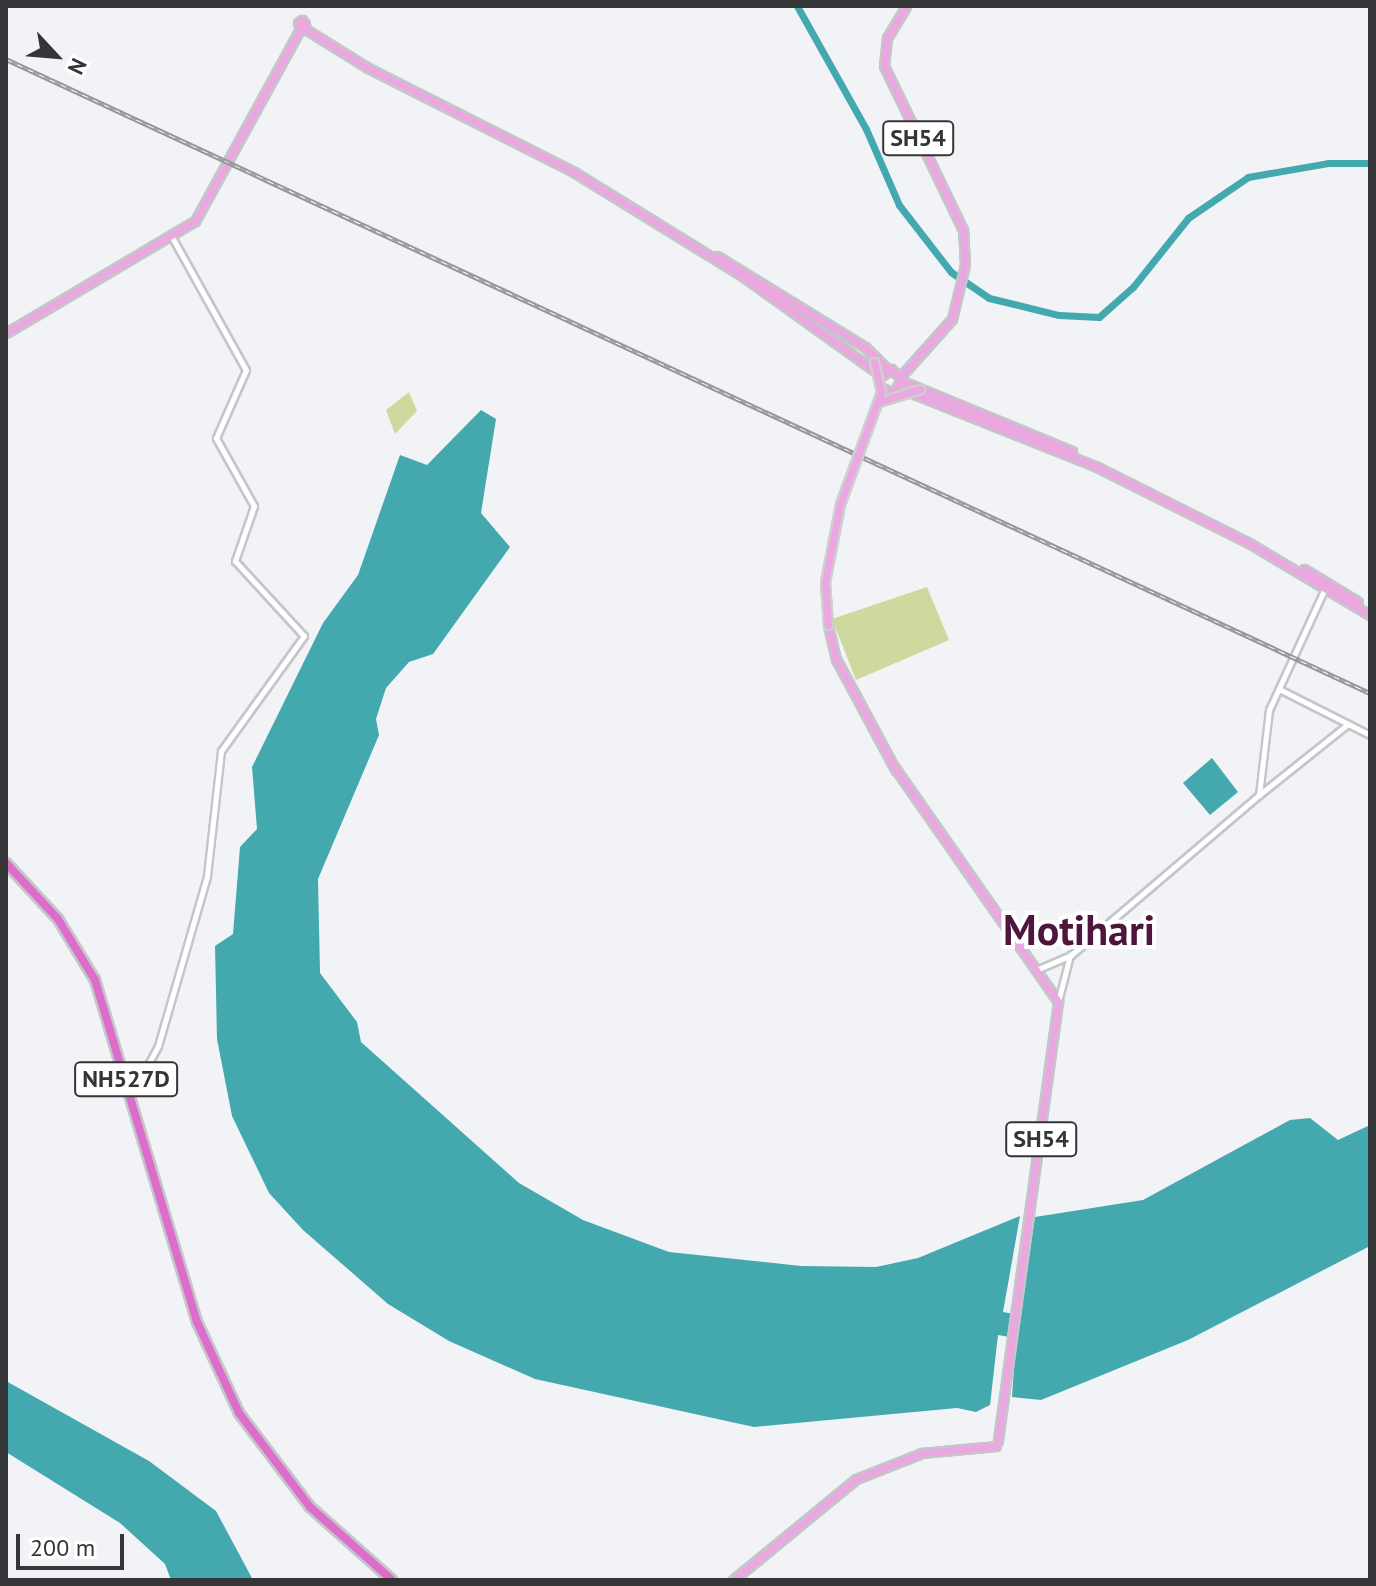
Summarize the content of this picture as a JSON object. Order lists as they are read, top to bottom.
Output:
{
  "streets": {
    "highway": ["NH527D"],
    "main road": ["SH54"]
  },
  "districts": ["Motihari"],
  "scale_bar": "200 m",
  "north": "bottom right"
}
